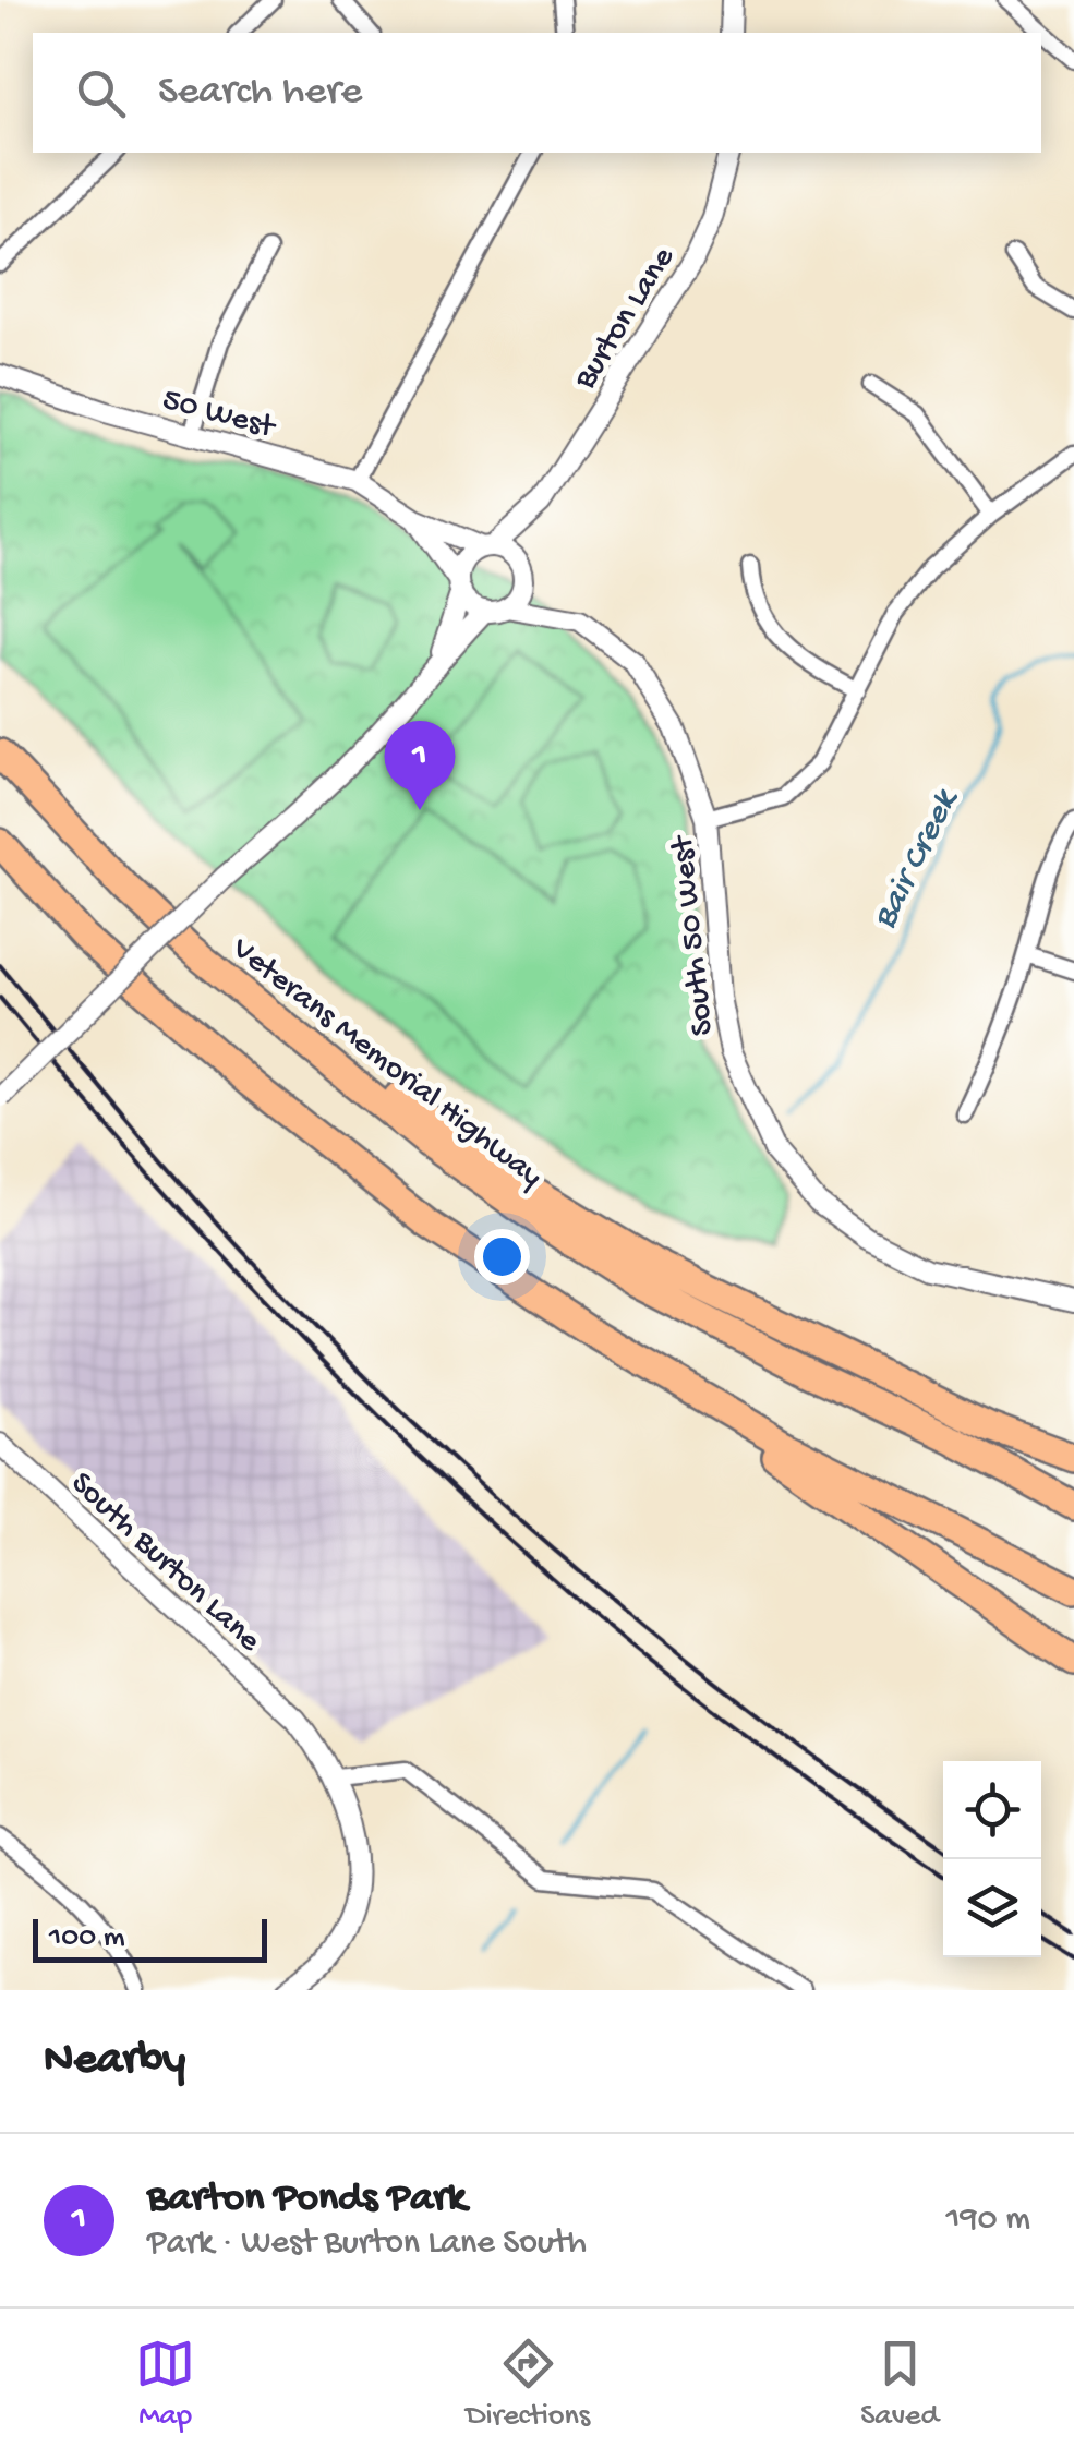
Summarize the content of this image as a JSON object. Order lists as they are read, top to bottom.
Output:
{
  "streets": {
    "highway": ["Veterans Memorial Highway"],
    "street": [
      "Burton Lane",
      "50 West",
      "South 50 West",
      "South Burton Lane"
    ]
  },
  "crossings": [
    ["Burton Lane", "50 West"],
    ["Burton Lane", "South 50 West"],
    ["50 West", "South 50 West"]
  ],
  "water": ["Bair Creek"],
  "scale_bar": "100 m",
  "page": {
    "search": "Search here",
    "pins": "1",
    "scale": "100 m",
    "heading": "Nearby",
    "list": [
      {
        "mark": "1",
        "name": "Barton Ponds Park",
        "note": "Park · West Burton Lane South",
        "value": "190 m"
      }
    ],
    "nav": ["Map", "Directions", "Saved"]
  }
}
